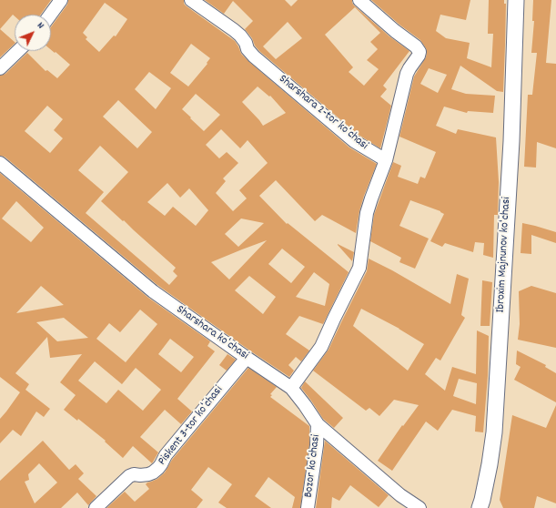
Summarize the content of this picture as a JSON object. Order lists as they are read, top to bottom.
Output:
{
  "streets": {
    "street": [
      "Sharshara 2-tor koʻchasi",
      "Ibroxim Majnunov koʻchasi",
      "Sharshara koʻchasi",
      "Piskent 3-tor koʻchasi",
      "Bozor koʻchasi"
    ]
  },
  "crossings": [
    ["Sharshara koʻchasi", "Piskent 3-tor koʻchasi"],
    ["Sharshara koʻchasi", "Bozor koʻchasi"]
  ],
  "north": "top right"
}
